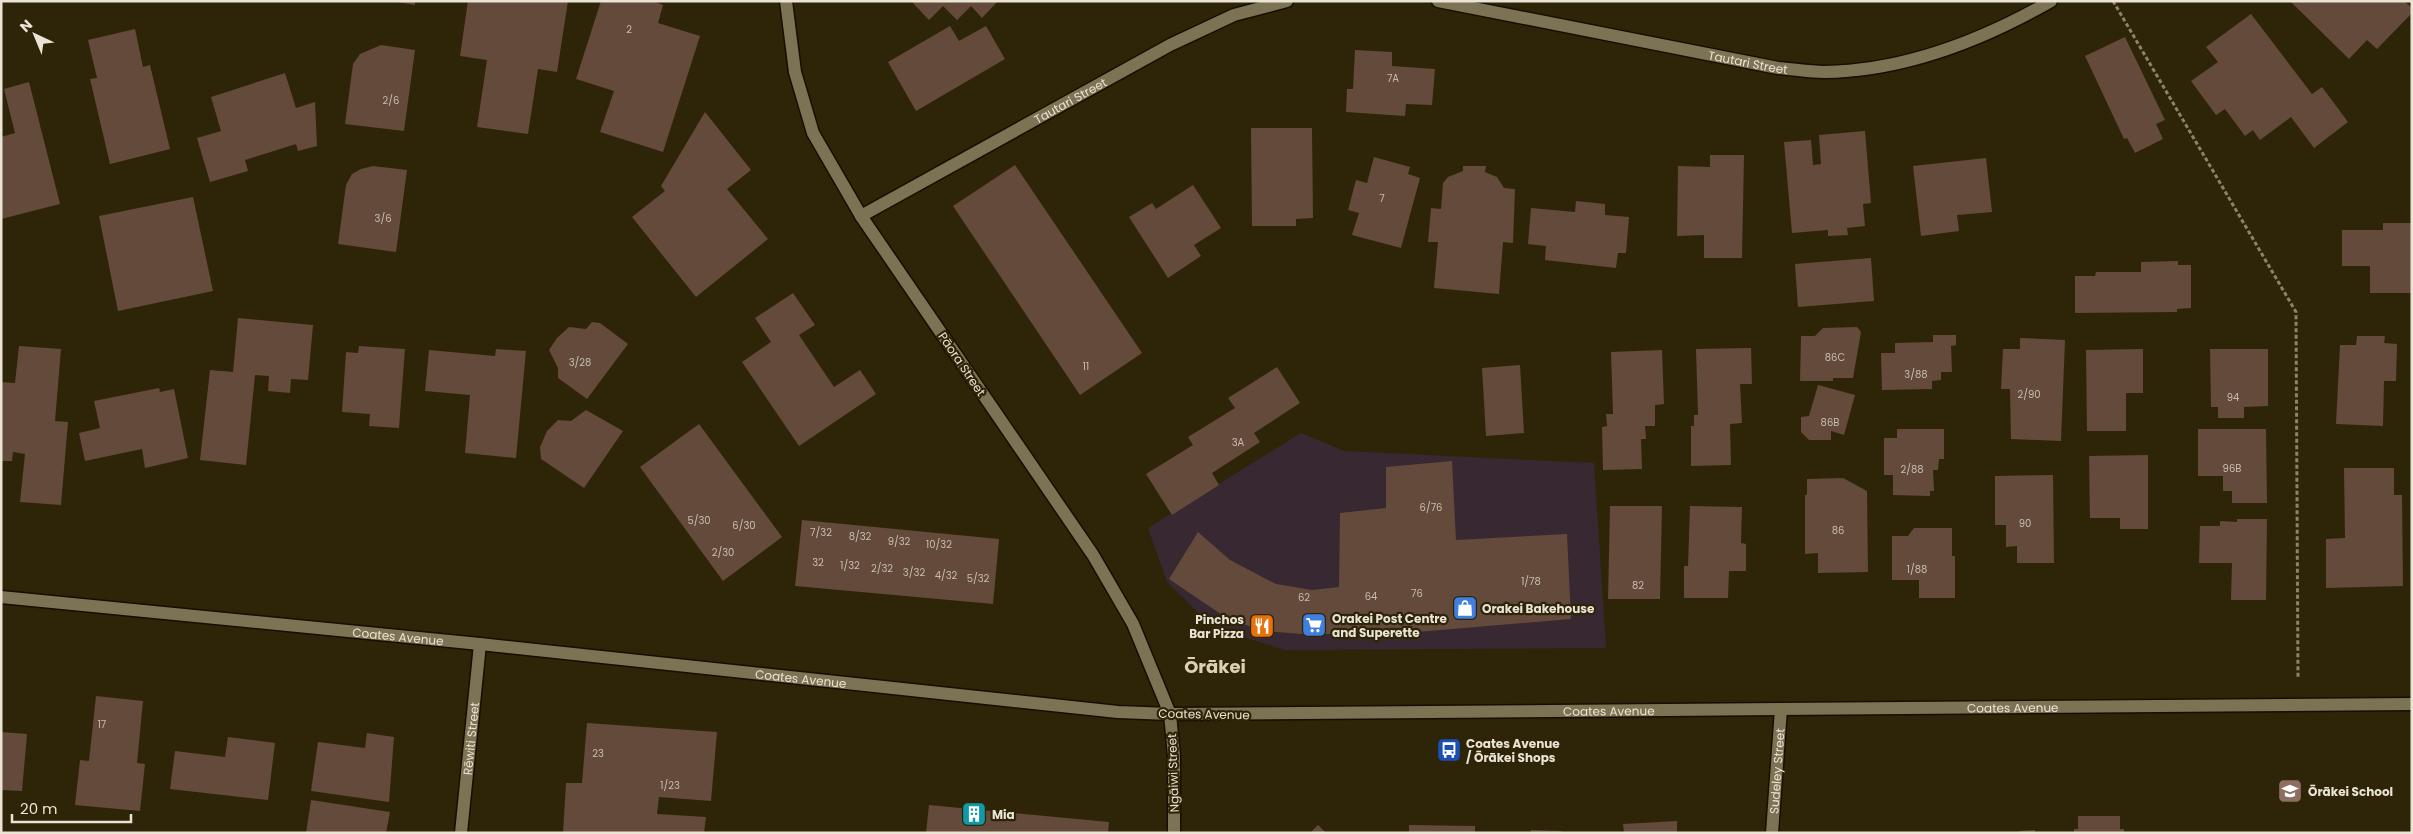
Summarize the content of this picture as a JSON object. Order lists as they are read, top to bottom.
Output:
{
  "streets": {
    "street": [
      "Tautari Street",
      "Pāora Street",
      "Coates Avenue",
      "Rēwiti Street",
      "Sudeley Street",
      "Ngāiwi Street"
    ]
  },
  "crossings": [
    ["Tautari Street", "Pāora Street"],
    ["Pāora Street", "Coates Avenue"],
    ["Pāora Street", "Ngāiwi Street"],
    ["Coates Avenue", "Rēwiti Street"],
    ["Coates Avenue", "Sudeley Street"],
    ["Coates Avenue", "Ngāiwi Street"]
  ],
  "districts": ["Ōrākei"],
  "places": {
    "shop": ["Orakei Bakehouse"],
    "supermarket": ["Orakei Post Centre and Superette"],
    "restaurant": ["Pinchos Bar Pizza"],
    "bus stop": ["Coates Avenue / Ōrākei Shops"],
    "school or university": ["Ōrākei School"],
    "building": ["Mia"]
  },
  "house_numbers": [
    "2",
    "7A",
    "2/6",
    "7",
    "3/6",
    "86C",
    "3/28",
    "11",
    "3/88",
    "2/90",
    "94",
    "86B",
    "3A",
    "96B",
    "2/88",
    "6/76",
    "5/30",
    "90",
    "6/30",
    "86",
    "7/32",
    "8/32",
    "9/32",
    "10/32",
    "2/30",
    "32",
    "1/32",
    "2/32",
    "1/88",
    "3/32",
    "4/32",
    "5/32",
    "1/78",
    "82",
    "76",
    "64",
    "62",
    "17",
    "23",
    "1/23"
  ],
  "scale_bar": "20 m",
  "north": "top left"
}
